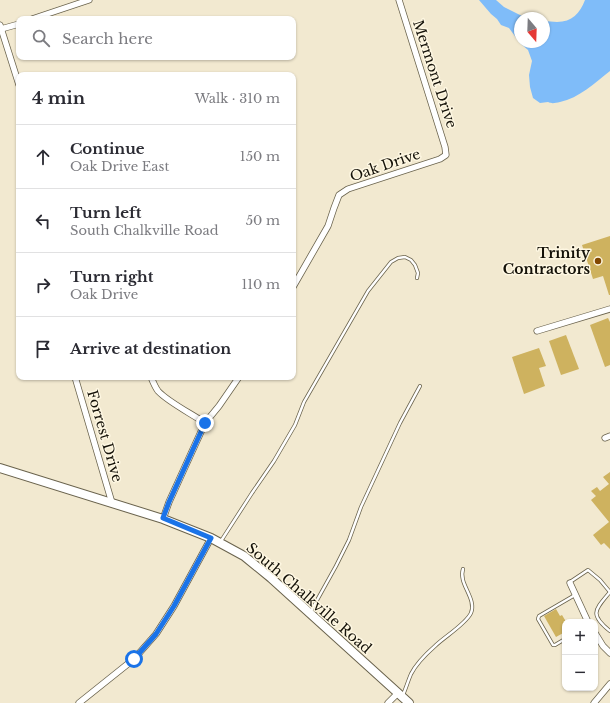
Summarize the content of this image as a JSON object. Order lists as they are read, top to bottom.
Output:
{
  "streets": {
    "main road": ["South Chalkville Road"],
    "street": ["Mermont Drive", "Oak Drive", "Forrest Drive"]
  },
  "crossings": [
    ["Mermont Drive", "Oak Drive"],
    ["Forrest Drive", "South Chalkville Road"]
  ],
  "places": ["Trinity Contractors"],
  "north": "bottom",
  "page": {
    "search": "Search here",
    "heading": ["4 min", "Walk · 310 m"],
    "list": [
      ["Continue", "Oak Drive East", "150 m"],
      ["Turn left", "South Chalkville Road", "50 m"],
      ["Turn right", "Oak Drive", "110 m"],
      "Arrive at destination"
    ],
    "map_buttons": ["+", "−"]
  }
}
